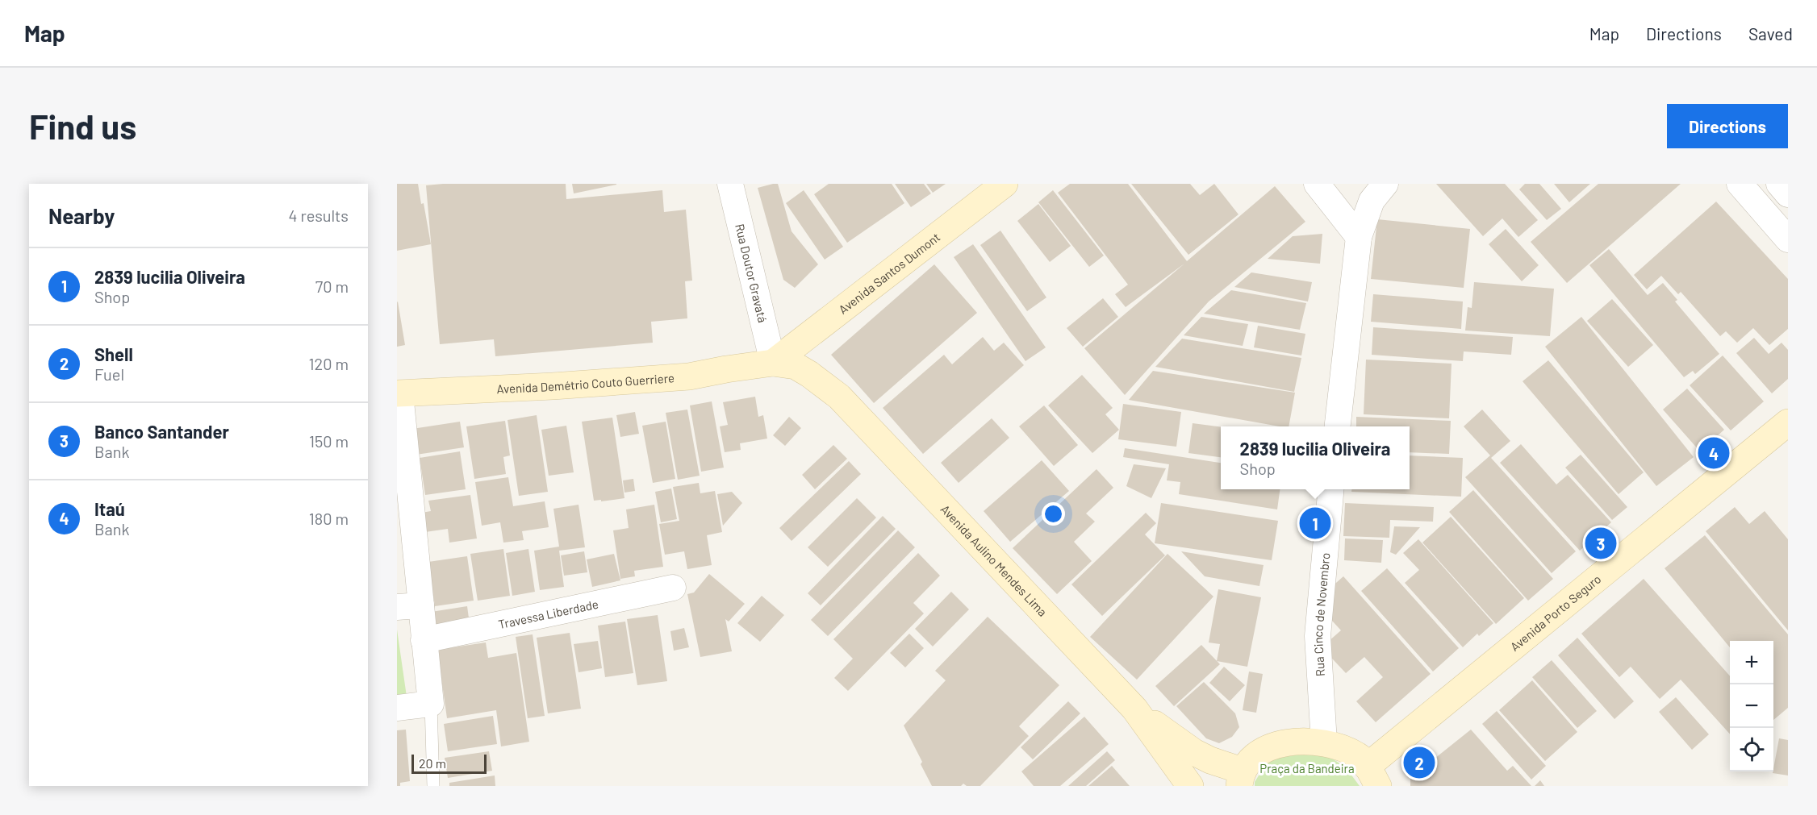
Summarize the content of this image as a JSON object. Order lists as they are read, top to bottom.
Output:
{
  "streets": {
    "main road": [
      "Avenida Santos Dumont",
      "Avenida Demétrio Couto Guerriere",
      "Avenida Aulino Mendes Lima",
      "Avenida Porto Seguro"
    ],
    "street": ["Rua Doutor Gravatá", "Travessa Liberdade", "Rua Cinco de Novembro"]
  },
  "crossings": [
    ["Rua Doutor Gravatá", "Avenida Santos Dumont"],
    ["Rua Doutor Gravatá", "Avenida Demétrio Couto Guerriere"],
    ["Rua Doutor Gravatá", "Avenida Aulino Mendes Lima"],
    ["Avenida Santos Dumont", "Avenida Demétrio Couto Guerriere"],
    ["Avenida Santos Dumont", "Avenida Aulino Mendes Lima"],
    ["Avenida Demétrio Couto Guerriere", "Avenida Aulino Mendes Lima"]
  ],
  "parks": ["Praça da Bandeira"],
  "scale_bar": "20 m",
  "page": {
    "header": "Map",
    "nav": ["Map", "Directions", "Saved"],
    "buttons": "Directions",
    "title": "Find us",
    "heading": ["Nearby", "4 results"],
    "list": [
      {
        "mark": "1",
        "name": "2839 lucilia Oliveira",
        "note": "Shop",
        "value": "70 m"
      },
      {
        "mark": "2",
        "name": "Shell",
        "note": "Fuel",
        "value": "120 m"
      },
      {
        "mark": "3",
        "name": "Banco Santander",
        "note": "Bank",
        "value": "150 m"
      },
      {
        "mark": "4",
        "name": "Itaú",
        "note": "Bank",
        "value": "180 m"
      }
    ],
    "popup": ["2839 lucilia Oliveira", "Shop"],
    "pins": [
      "4",
      "1",
      "3",
      "2"
    ],
    "map_buttons": ["+", "−"],
    "scale": "20 m"
  }
}
